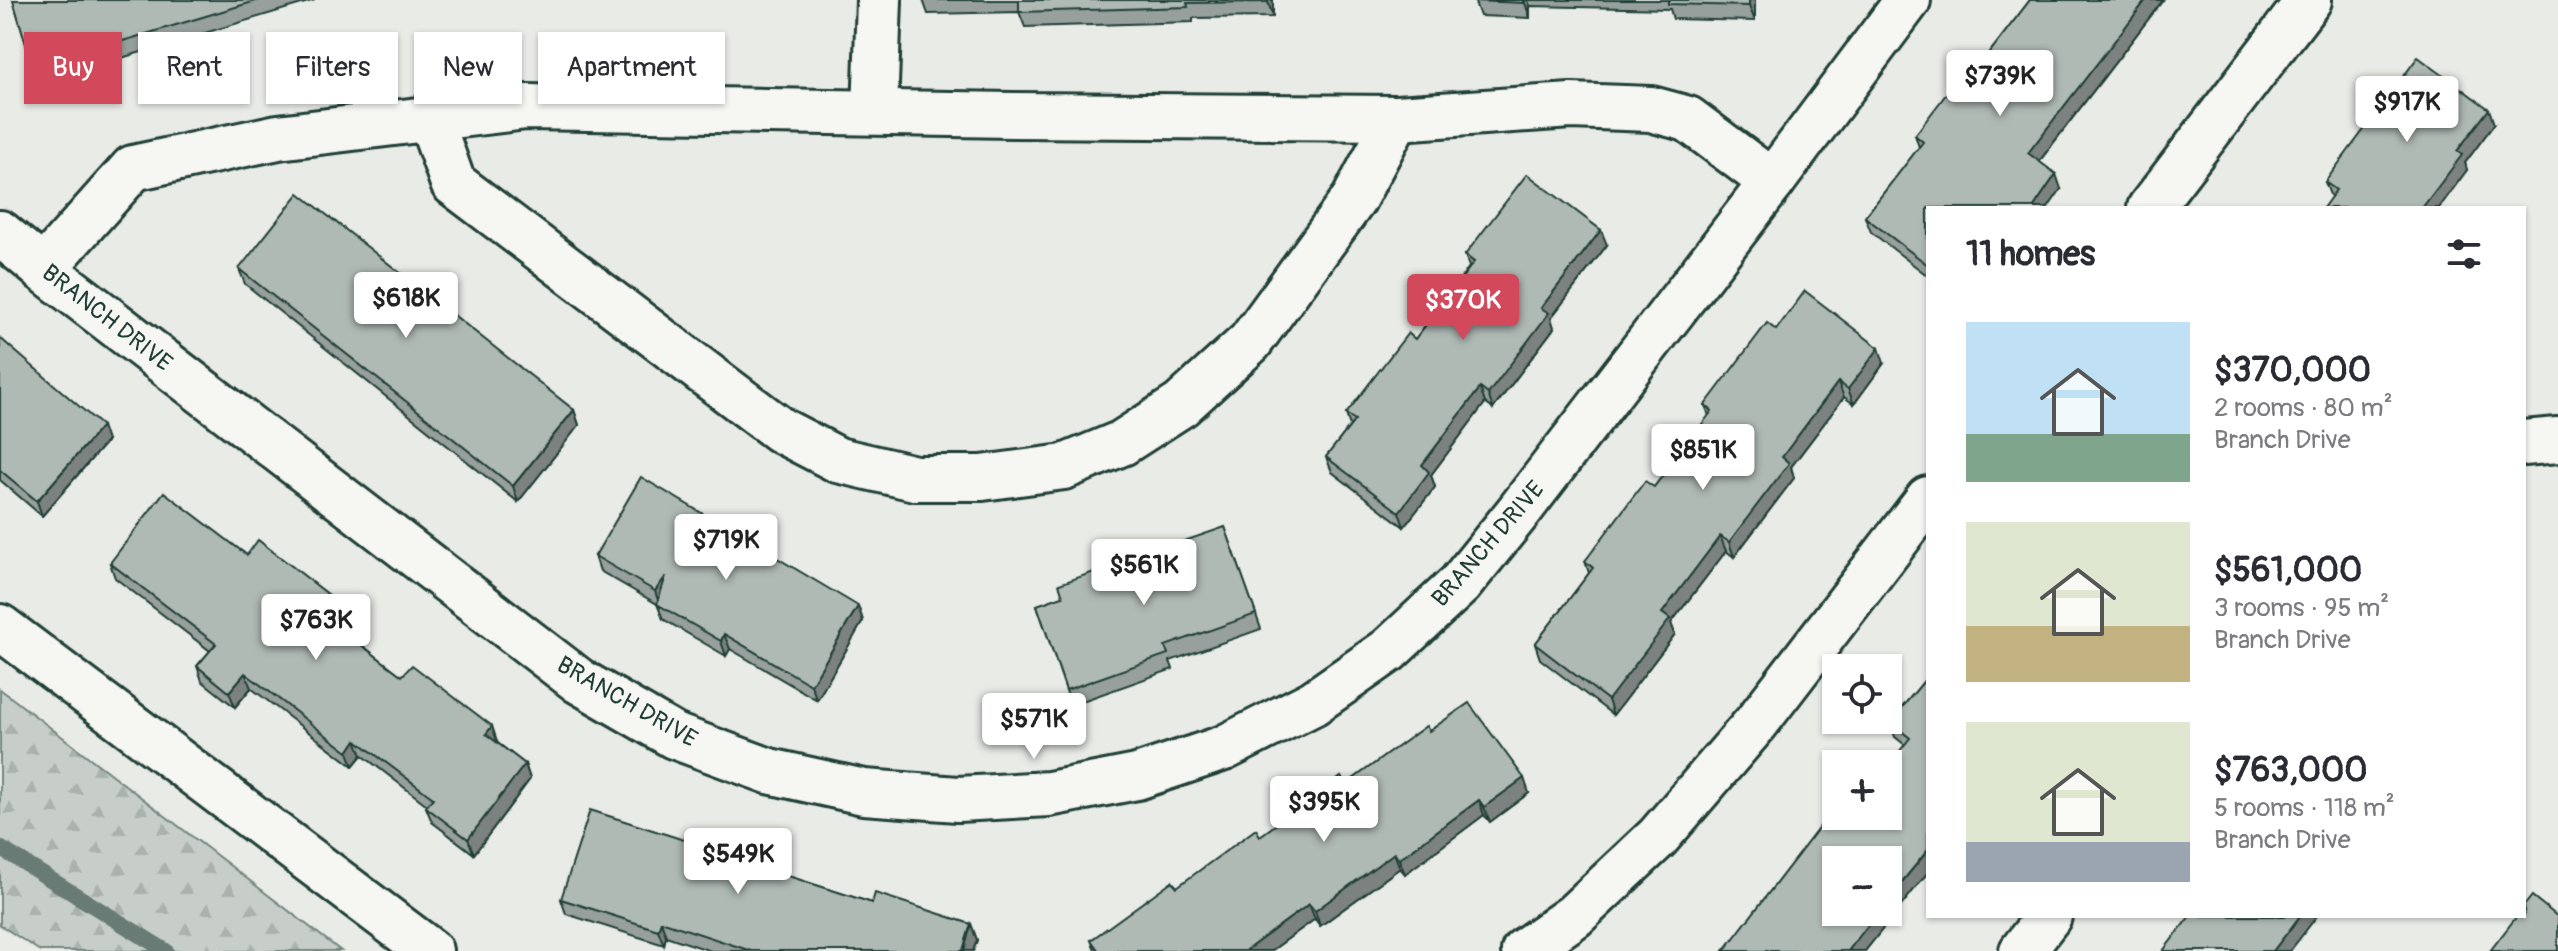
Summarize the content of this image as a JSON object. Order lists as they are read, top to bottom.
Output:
{
  "streets": {
    "street": ["BRANCH DRIVE"]
  },
  "page": {
    "chip": [
      "Buy",
      "Rent",
      "Filters",
      "New",
      "Apartment"
    ],
    "price": [
      "$739K",
      "$917K",
      "$618K",
      "$370K",
      "$851K",
      "$719K",
      "$561K",
      "$763K",
      "$571K",
      "$395K",
      "$549K"
    ],
    "heading": "11 homes",
    "list": [
      {
        "name": "$370,000",
        "note": "2 rooms · 80 m² · Branch Drive"
      },
      {
        "name": "$561,000",
        "note": "3 rooms · 95 m² · Branch Drive"
      },
      {
        "name": "$763,000",
        "note": "5 rooms · 118 m² · Branch Drive"
      }
    ],
    "map_buttons": ["+", "−"]
  }
}
